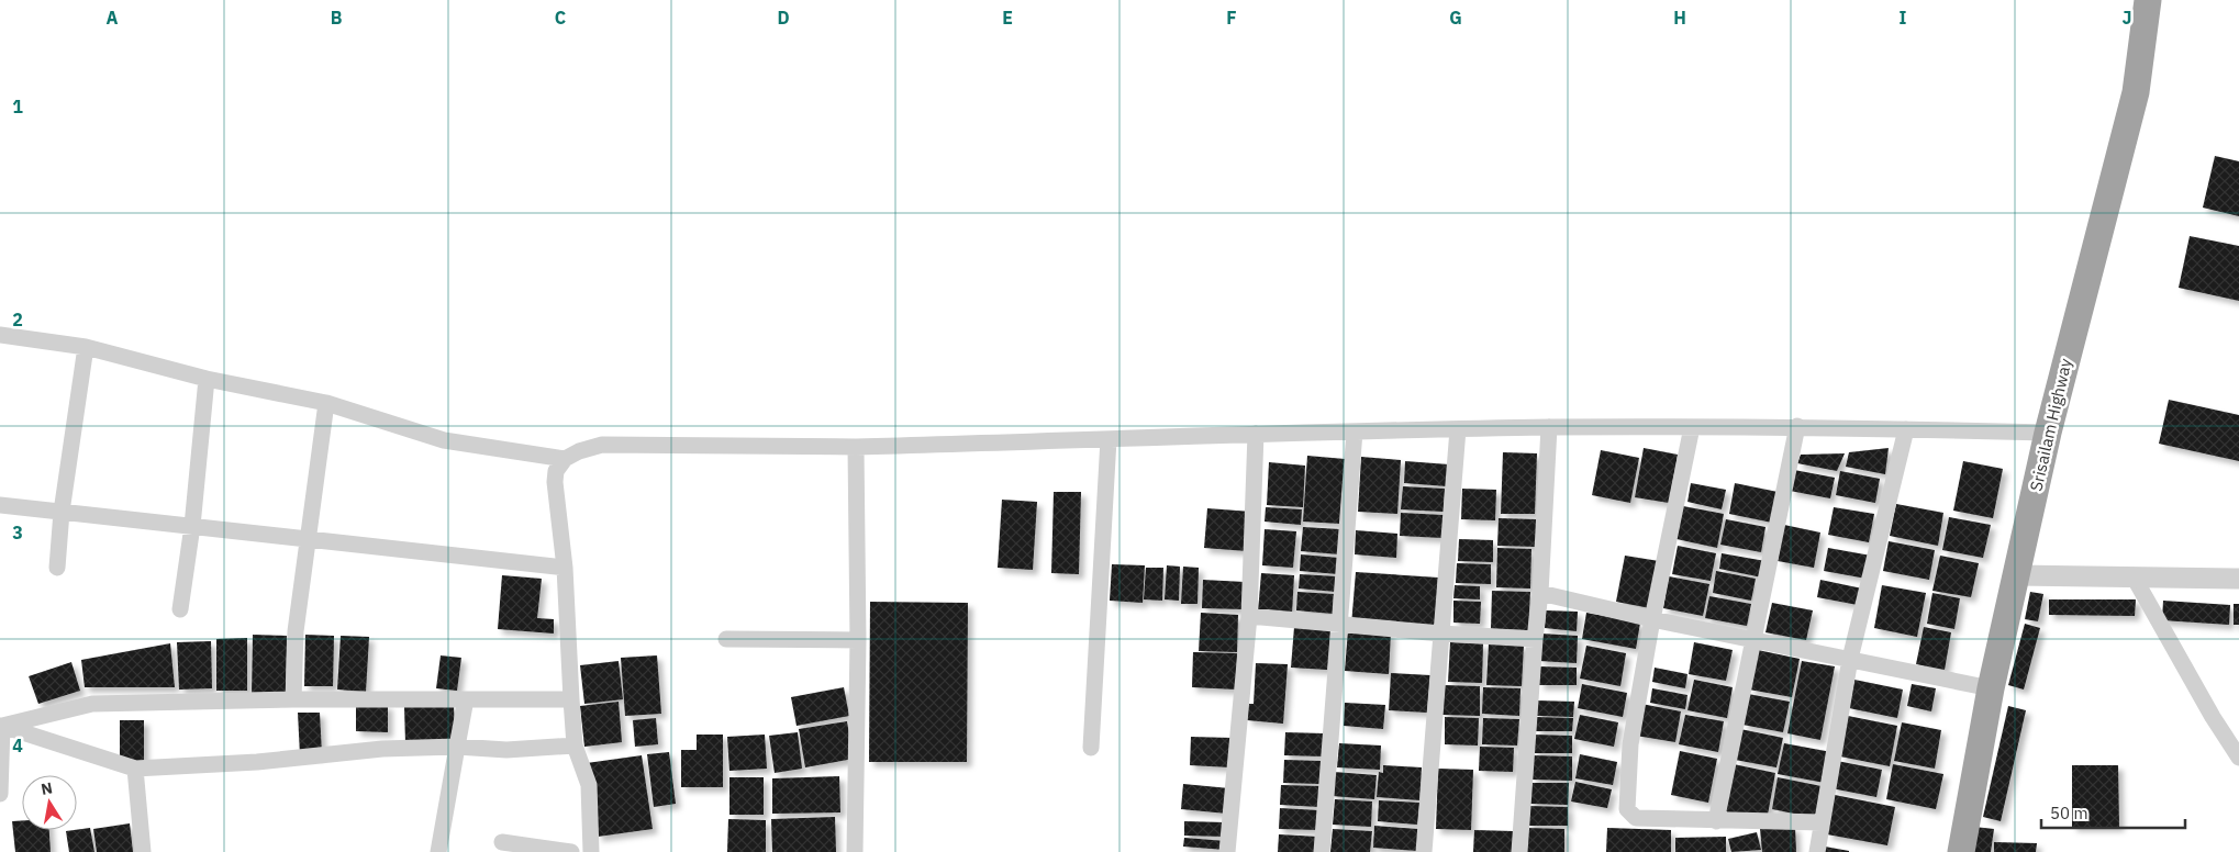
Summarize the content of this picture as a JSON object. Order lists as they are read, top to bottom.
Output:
{
  "streets": {
    "highway": ["Srisailam Highway"]
  },
  "scale_bar": "50 m",
  "north": "top",
  "grid": {
    "columns": [
      "A",
      "B",
      "C",
      "D",
      "E",
      "F",
      "G",
      "H",
      "I",
      "J"
    ],
    "rows": [
      "1",
      "2",
      "3",
      "4"
    ]
  }
}
